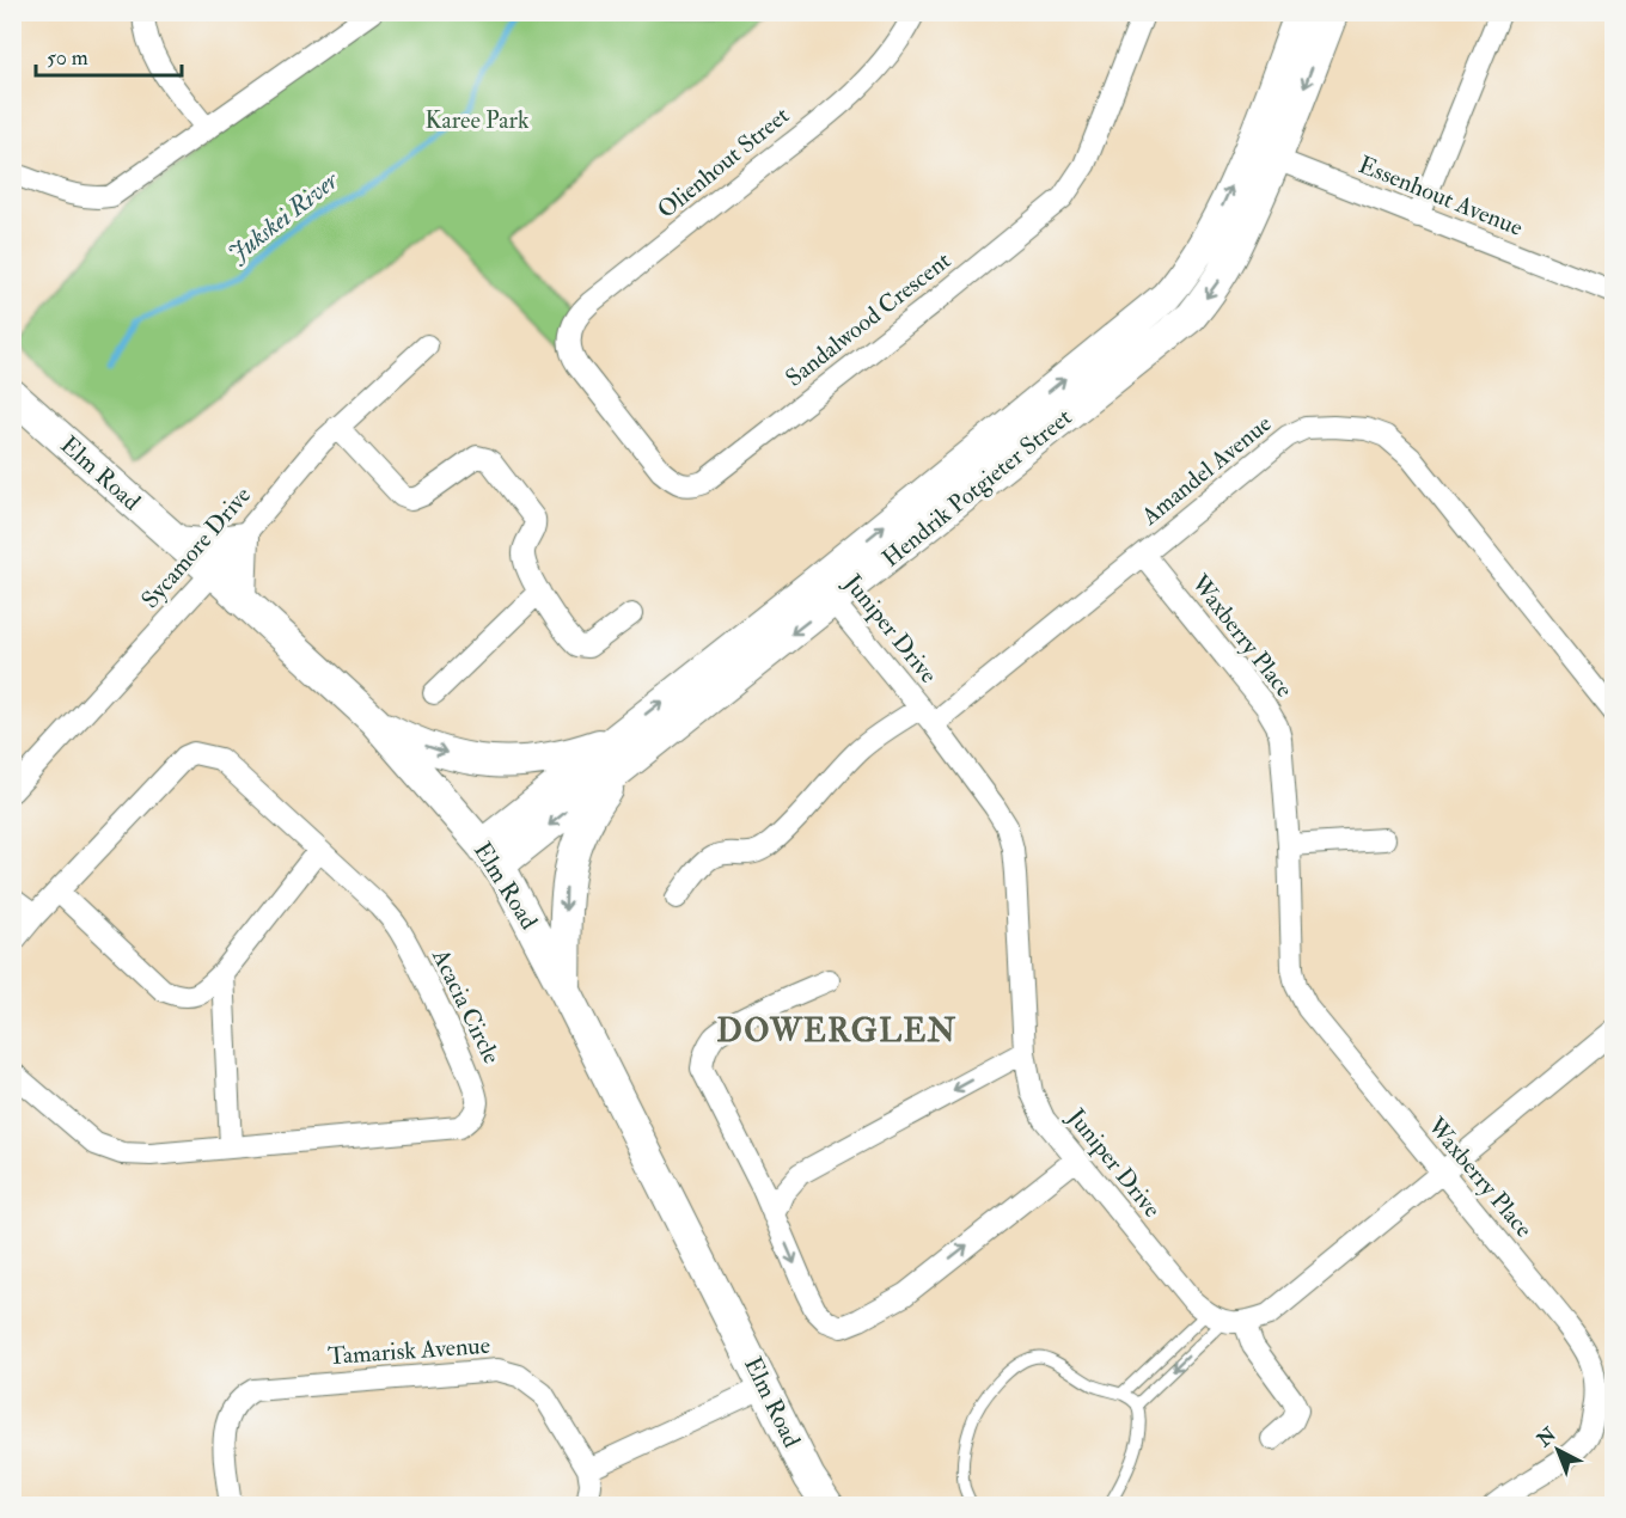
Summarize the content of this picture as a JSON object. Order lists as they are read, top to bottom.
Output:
{
  "streets": {
    "street": [
      "Olienhout Street",
      "Essenhout Avenue",
      "Sandalwood Crescent",
      "Amandel Avenue",
      "Elm Road",
      "Hendrik Potgieter Street",
      "Sycamore Drive",
      "Juniper Drive",
      "Waxberry Place",
      "Acacia Circle",
      "Tamarisk Avenue"
    ]
  },
  "crossings": [
    ["Olienhout Street", "Sandalwood Crescent"],
    ["Essenhout Avenue", "Hendrik Potgieter Street"],
    ["Amandel Avenue", "Juniper Drive"],
    ["Amandel Avenue", "Waxberry Place"],
    ["Elm Road", "Hendrik Potgieter Street"],
    ["Elm Road", "Sycamore Drive"],
    ["Hendrik Potgieter Street", "Juniper Drive"]
  ],
  "districts": ["DOWERGLEN"],
  "water": ["Jukskei River"],
  "parks": ["Karee Park"],
  "scale_bar": "50 m",
  "north": "top left"
}
